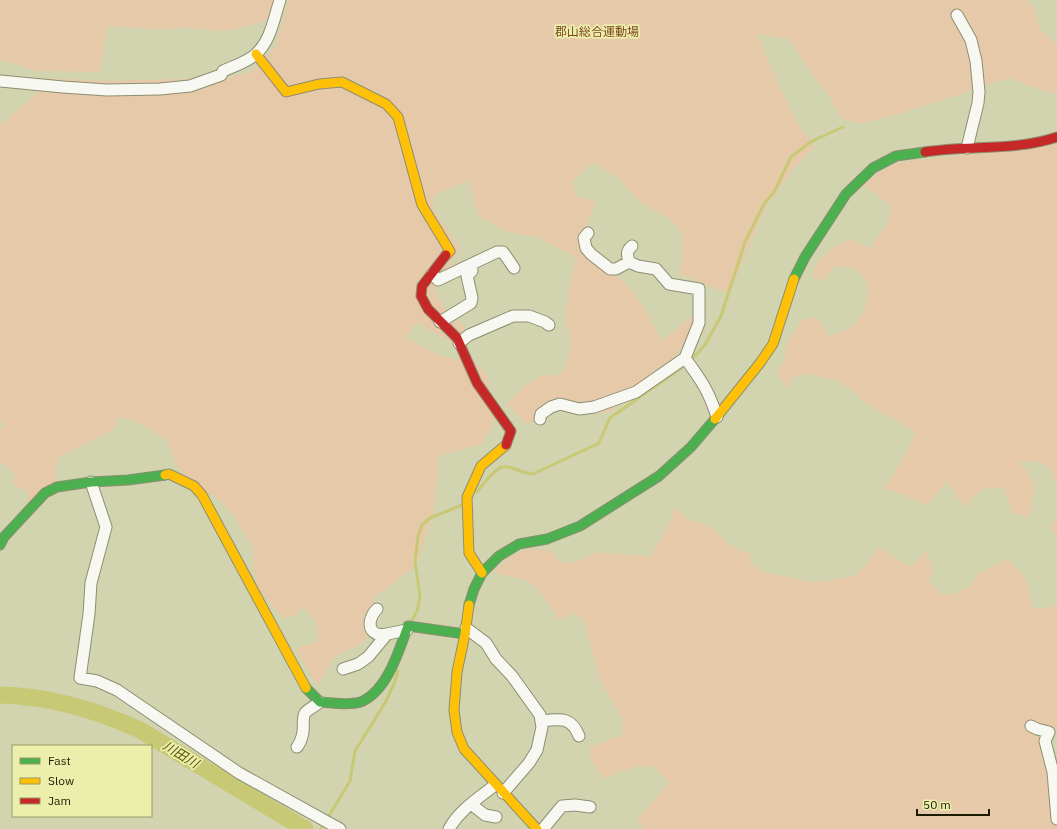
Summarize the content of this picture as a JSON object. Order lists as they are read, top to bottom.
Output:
{
  "water": ["川田川"],
  "parks": ["郡山総合運動場"],
  "legend": ["Fast", "Slow", "Jam"],
  "scale_bar": "50 m"
}
